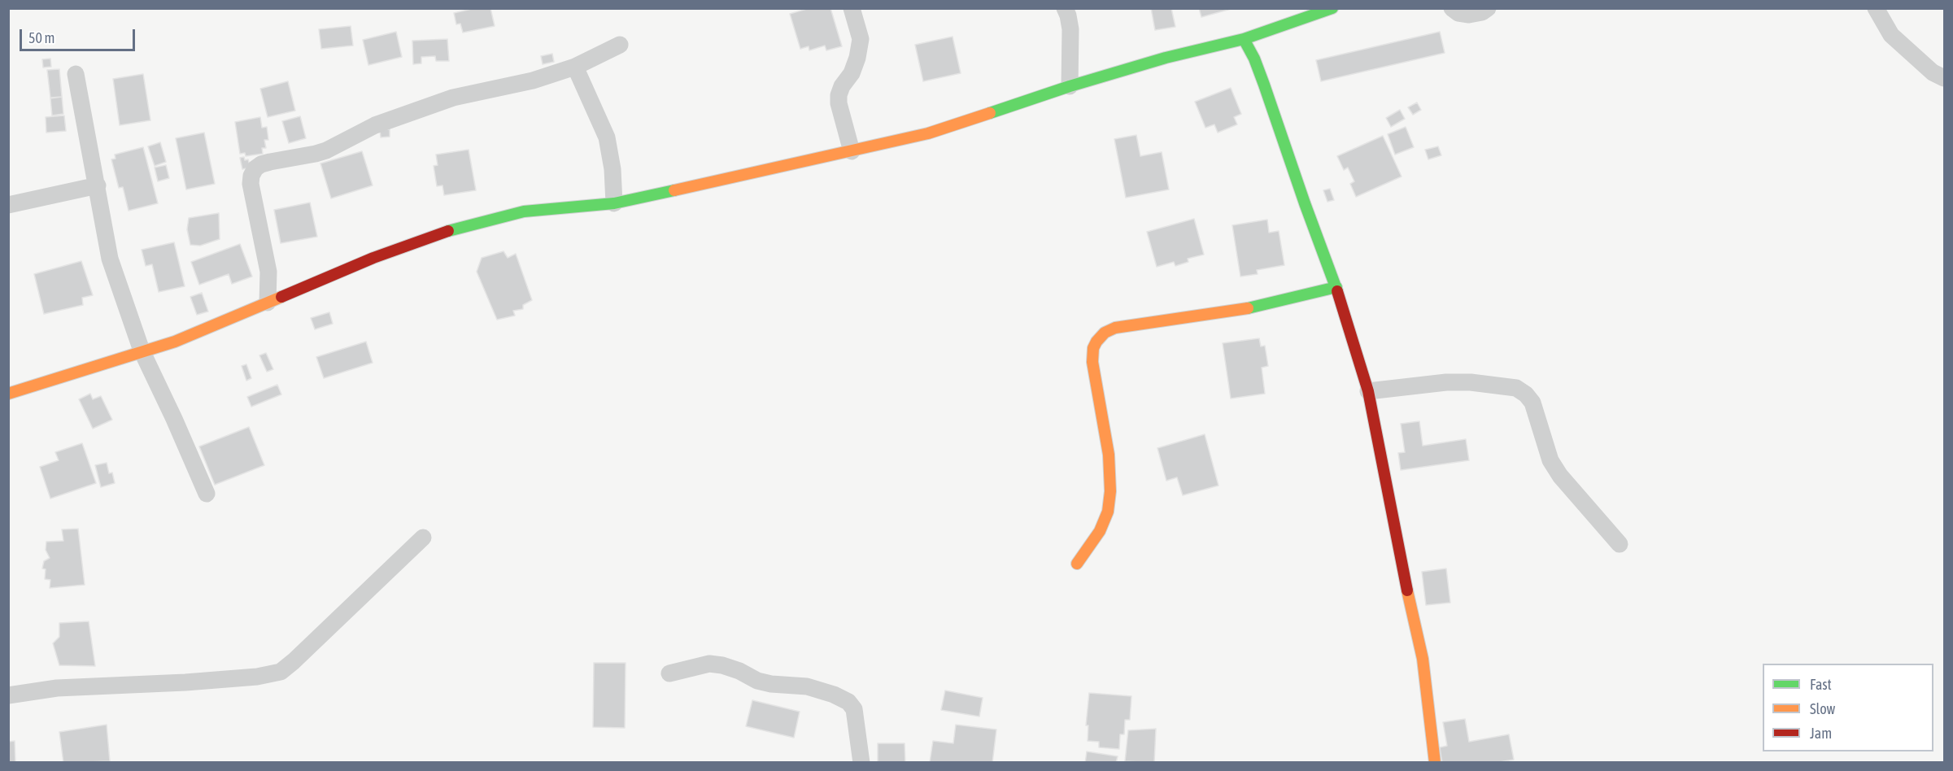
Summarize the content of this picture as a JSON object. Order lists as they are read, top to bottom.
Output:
{
  "legend": ["Fast", "Slow", "Jam"],
  "scale_bar": "50 m"
}
